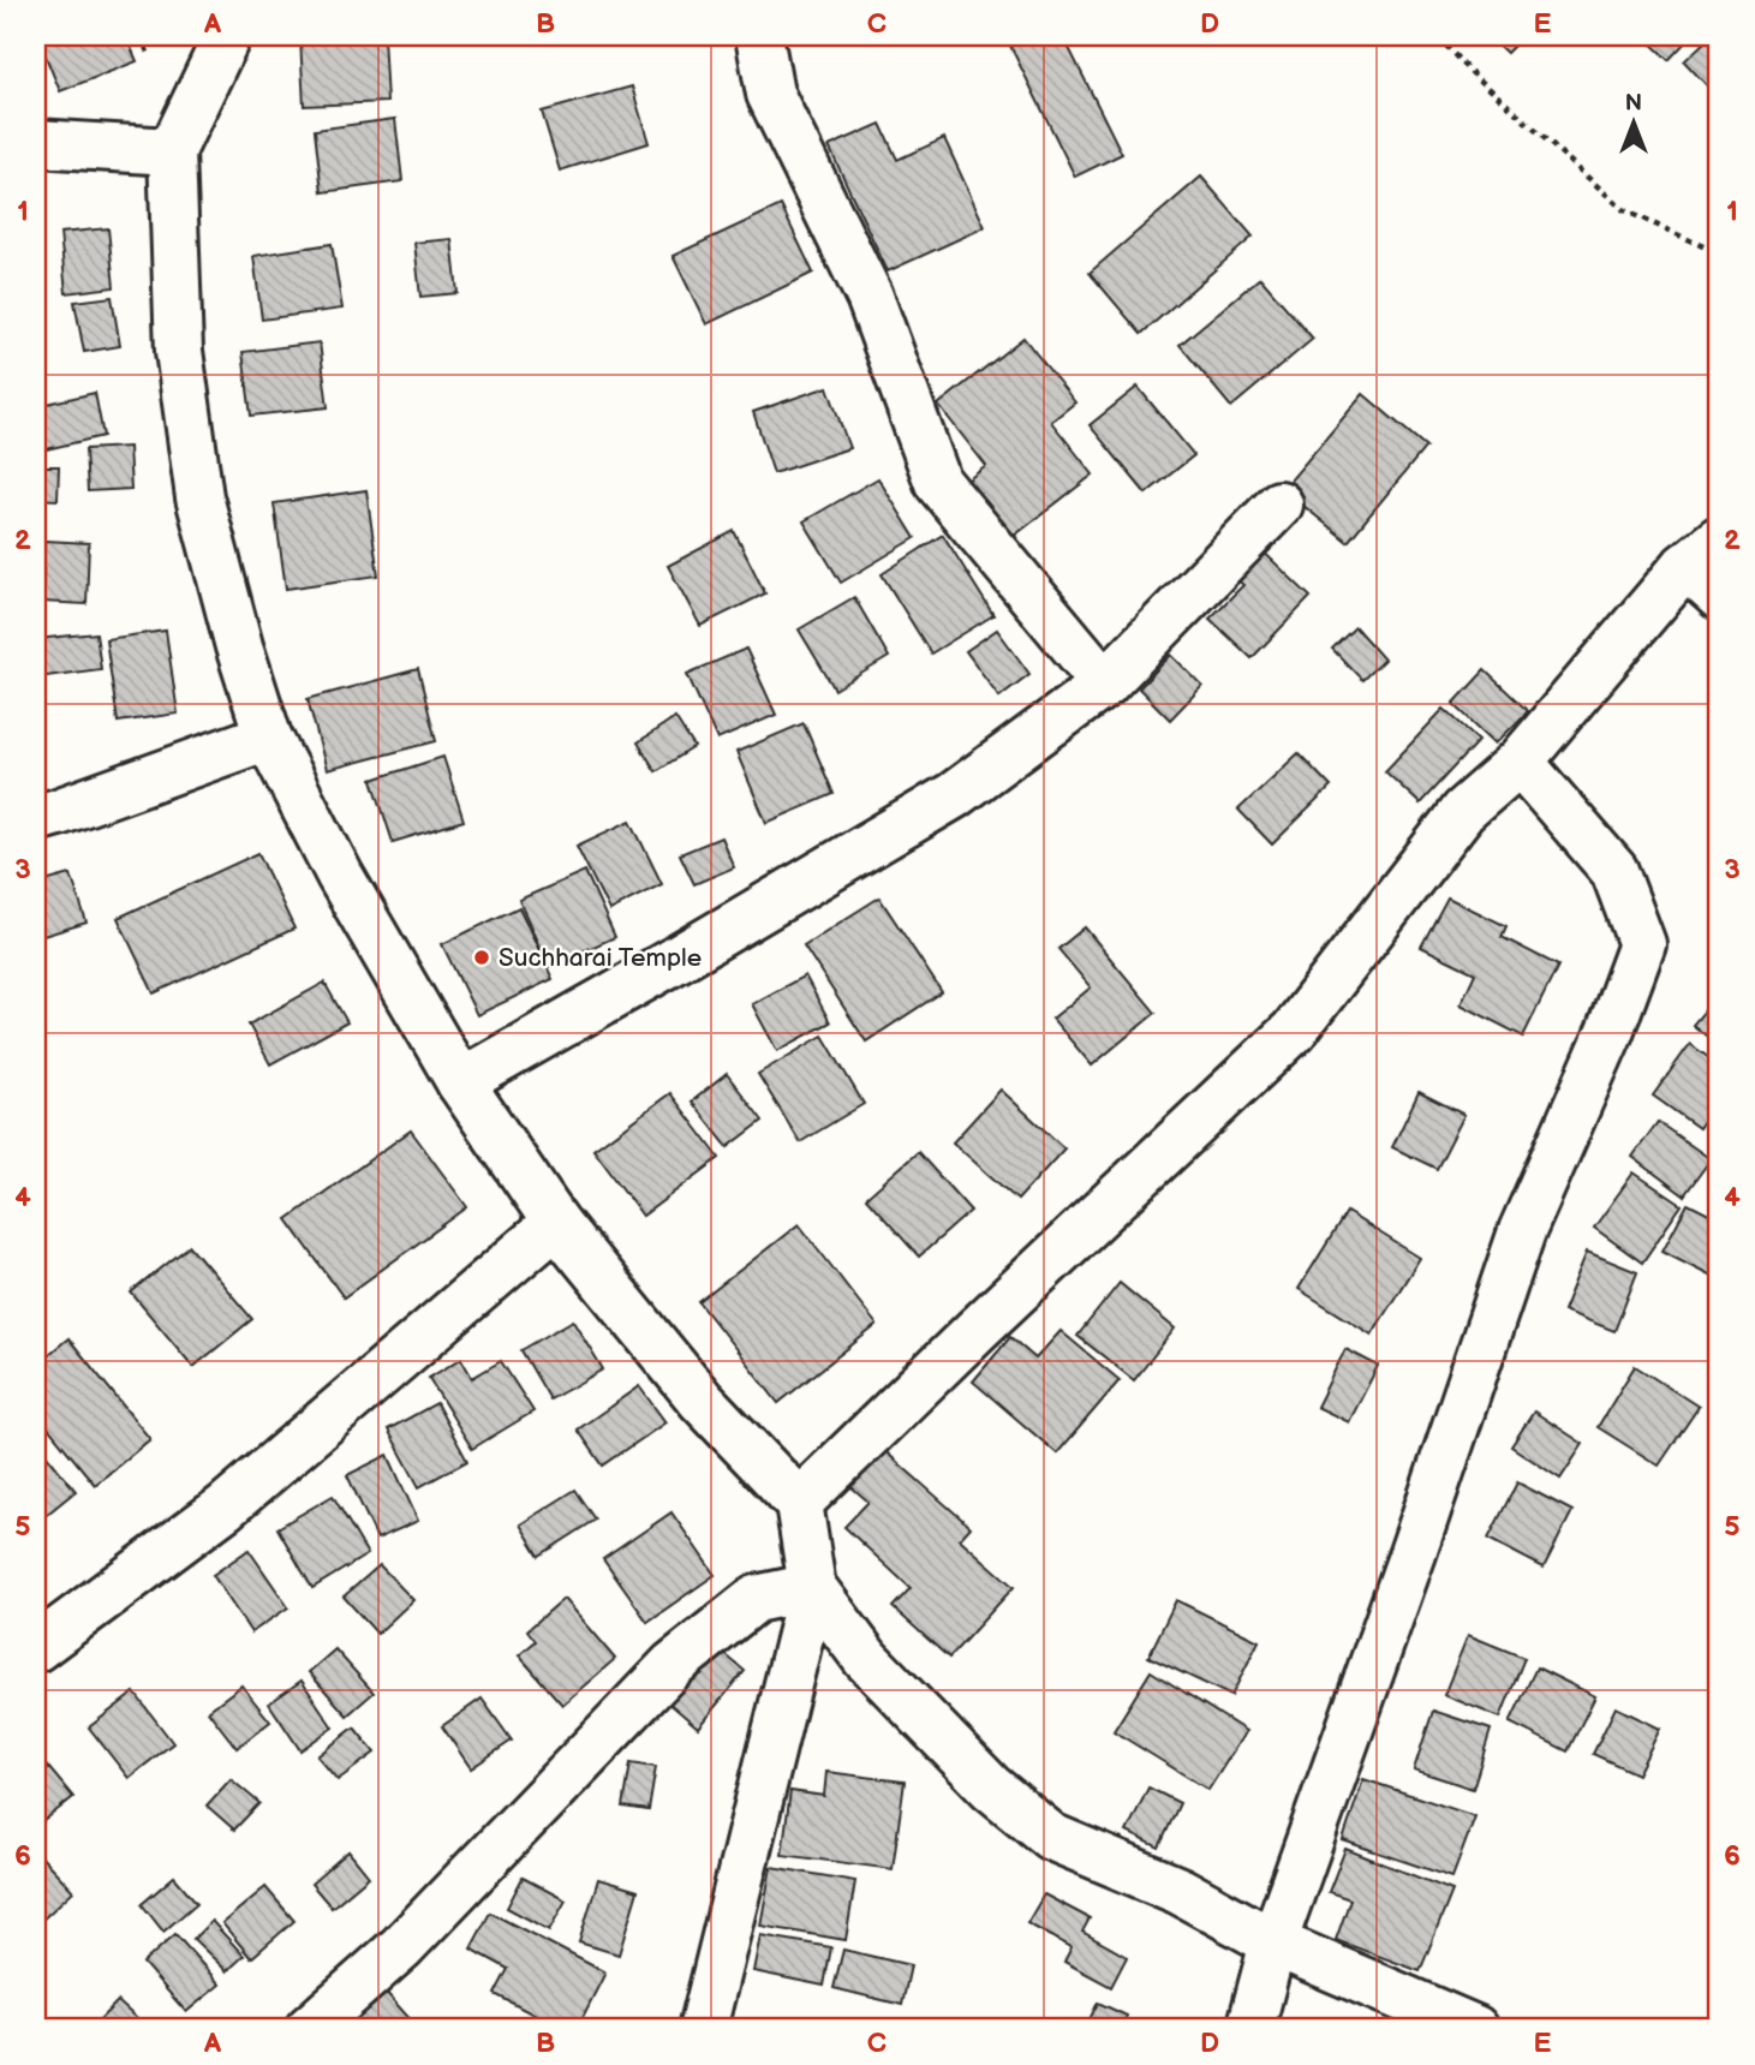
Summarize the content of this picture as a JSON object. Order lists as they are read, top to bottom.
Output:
{
  "places": ["Suchharai Temple"],
  "north": "top",
  "grid": {
    "columns": [
      "A",
      "B",
      "C",
      "D",
      "E"
    ],
    "rows": [
      "1",
      "2",
      "3",
      "4",
      "5",
      "6"
    ]
  }
}
